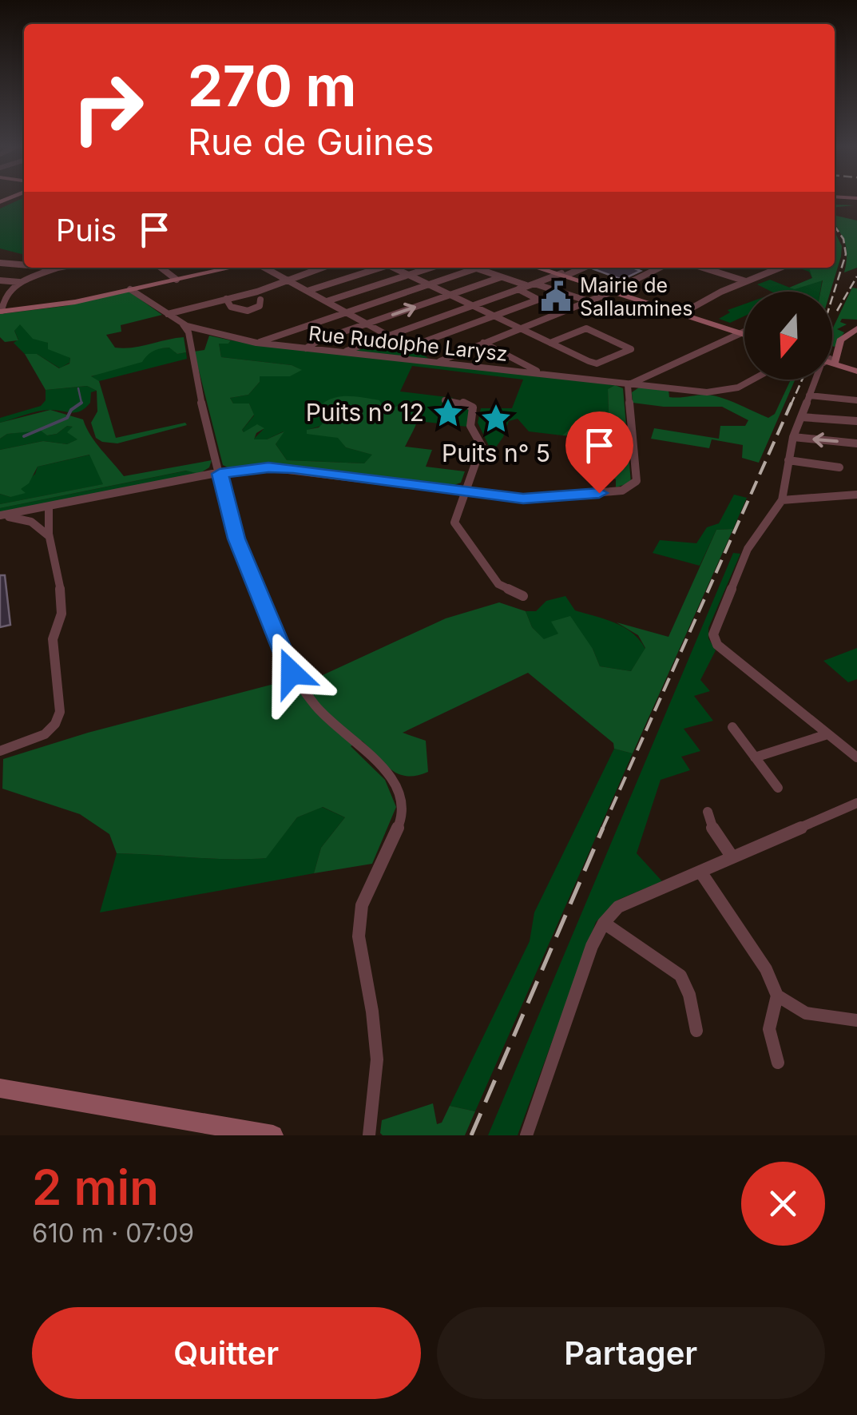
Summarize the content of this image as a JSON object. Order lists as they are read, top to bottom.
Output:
{
  "streets": {
    "street": ["Rue Rudolphe Larysz"]
  },
  "places": {
    "public building": ["Mairie de Sallaumines"],
    "place": ["Puits n° 12", "Puits n° 5"]
  },
  "north": "bottom",
  "page": {
    "turn": ["270 m", "Rue de Guines"],
    "then": "Puis",
    "heading": ["2 min", "610 m · 07:09"],
    "buttons": ["Quitter", "Partager"]
  }
}
